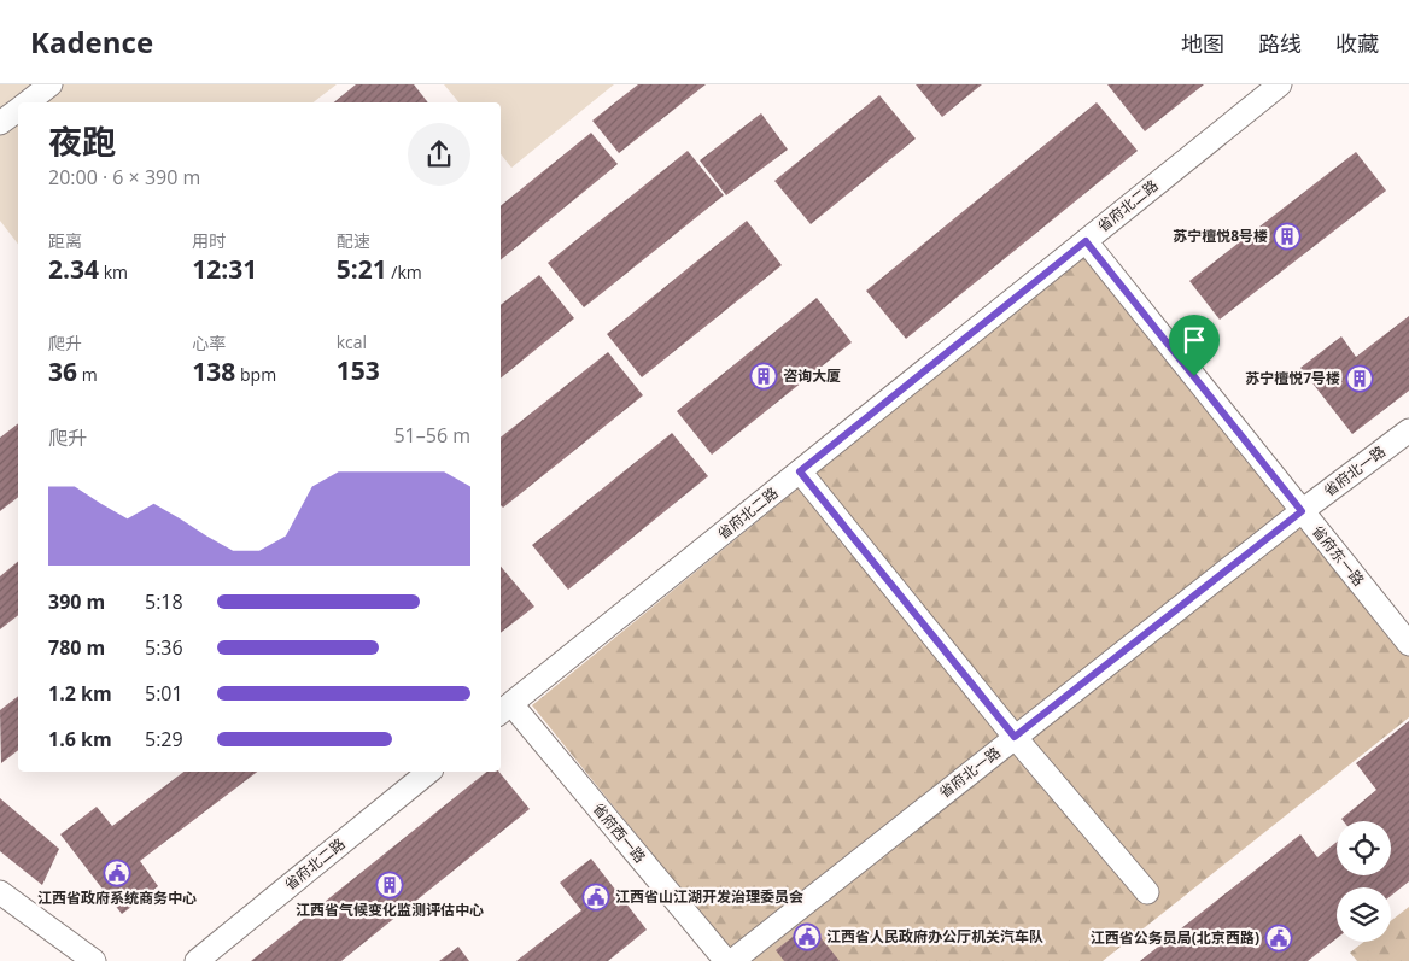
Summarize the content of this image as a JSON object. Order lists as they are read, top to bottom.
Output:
{
  "streets": {
    "street": [
      "省府北二路",
      "省府北一路",
      "省府东一路",
      "省府西一路"
    ]
  },
  "crossings": [
    ["省府北二路", "省府东一路"],
    ["省府北二路", "省府西一路"],
    ["省府北一路", "省府东一路"]
  ],
  "places": {
    "building": [
      "苏宁檀悦8号楼",
      "咨询大厦",
      "苏宁檀悦7号楼",
      "江西省气候变化监测评估中心"
    ],
    "public building": [
      "江西省政府系统商务中心",
      "江西省山江湖开发治理委员会",
      "江西省人民政府办公厅机关汽车队",
      "江西省公务员局(北京西路)"
    ]
  },
  "page": {
    "header": "Kadence",
    "nav": ["地图", "路线", "收藏"],
    "heading": ["夜跑", "20:00 · 6 × 390 m"],
    "stats": [
      ["距离", "2.34 km"],
      ["用时", "12:31"],
      ["配速", "5:21 /km"],
      ["爬升", "36 m"],
      ["心率", "138 bpm"],
      ["kcal", "153"]
    ],
    "chart": ["爬升", "51–56 m"],
    "list": [
      {
        "name": "390 m",
        "note": "5:18"
      },
      {
        "name": "780 m",
        "note": "5:36"
      },
      {
        "name": "1.2 km",
        "note": "5:01"
      },
      {
        "name": "1.6 km",
        "note": "5:29"
      }
    ]
  }
}
